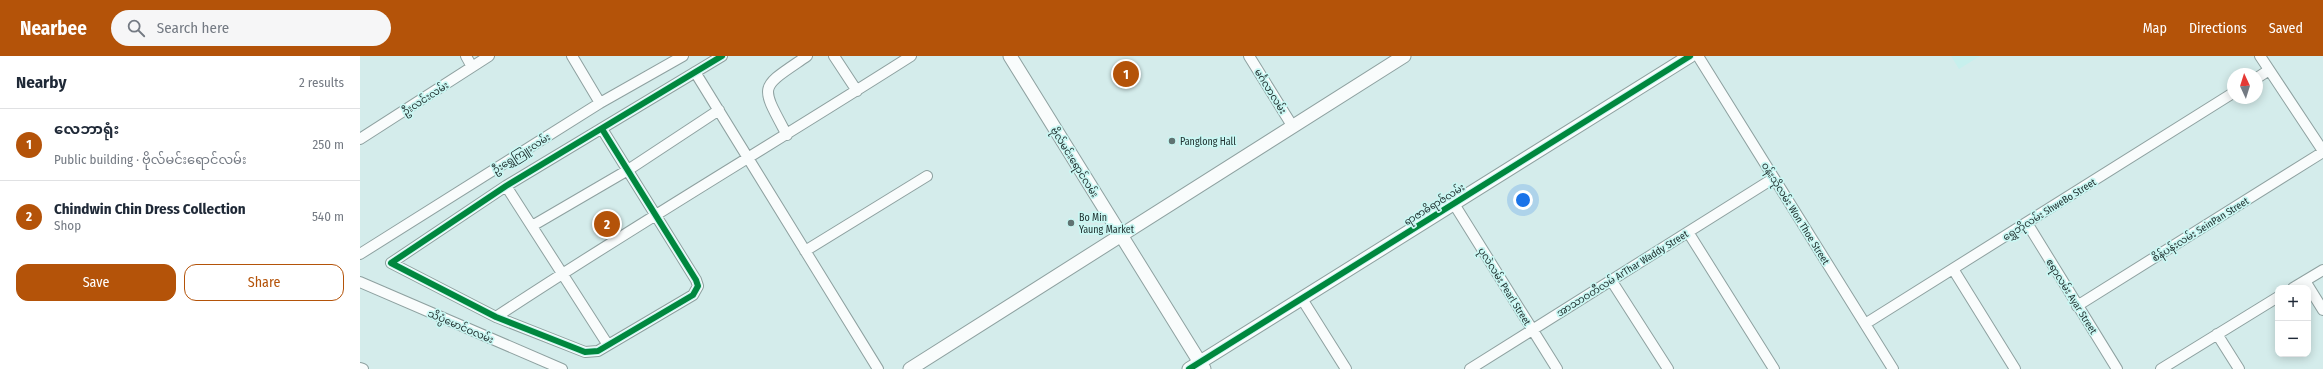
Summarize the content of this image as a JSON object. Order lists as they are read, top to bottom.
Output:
{
  "streets": {
    "street": [
      "မင်္ဂလာလမ်း",
      "ဦးလင်းလမ်း",
      "ဦးရွှေကြူးလမ်း",
      "ဗိုလ်မင်းရောင်လမ်း",
      "ရာဇာဓိရာဇ်လမ်း",
      "ရွှေဘိုလမ်း ShweBo Street",
      "ဝန်းသိုလမ်း Won Thoe Street",
      "စိန်ပန်းလမ်း SeinPan Street",
      "အာသာဝတီလမ် ArThar Waddy Street",
      "ပုလဲလမ်း Pearl Street",
      "ဧရာလမ်း Ayar Street",
      "သိပ္ပံမောင်ဝလမ်း"
    ]
  },
  "crossings": [
    ["ဗိုလ်မင်းရောင်လမ်း", "ရာဇာဓိရာဇ်လမ်း"],
    ["ရာဇာဓိရာဇ်လမ်း", "ပုလဲလမ်း Pearl Street"],
    ["ရွှေဘိုလမ်း ShweBo Street", "ဝန်းသိုလမ်း Won Thoe Street"],
    ["ရွှေဘိုလမ်း ShweBo Street", "ဧရာလမ်း Ayar Street"],
    ["ဝန်းသိုလမ်း Won Thoe Street", "အာသာဝတီလမ် ArThar Waddy Street"],
    ["စိန်ပန်းလမ်း SeinPan Street", "ဧရာလမ်း Ayar Street"],
    ["အာသာဝတီလမ် ArThar Waddy Street", "ပုလဲလမ်း Pearl Street"]
  ],
  "places": ["Panglong Hall", "Bo Min Yaung Market"],
  "north": "top",
  "page": {
    "header": "Nearbee",
    "search": "Search here",
    "nav": ["Map", "Directions", "Saved"],
    "heading": ["Nearby", "2 results"],
    "pins": ["1", "2"],
    "list": [
      {
        "mark": "1",
        "name": "လေဘာရုံး",
        "note": "Public building · ဗိုလ်မင်းရောင်လမ်း",
        "value": "250 m"
      },
      {
        "mark": "2",
        "name": "Chindwin Chin Dress Collection",
        "note": "Shop",
        "value": "540 m"
      }
    ],
    "buttons": ["Save", "Share"],
    "map_buttons": ["+", "−"]
  }
}
